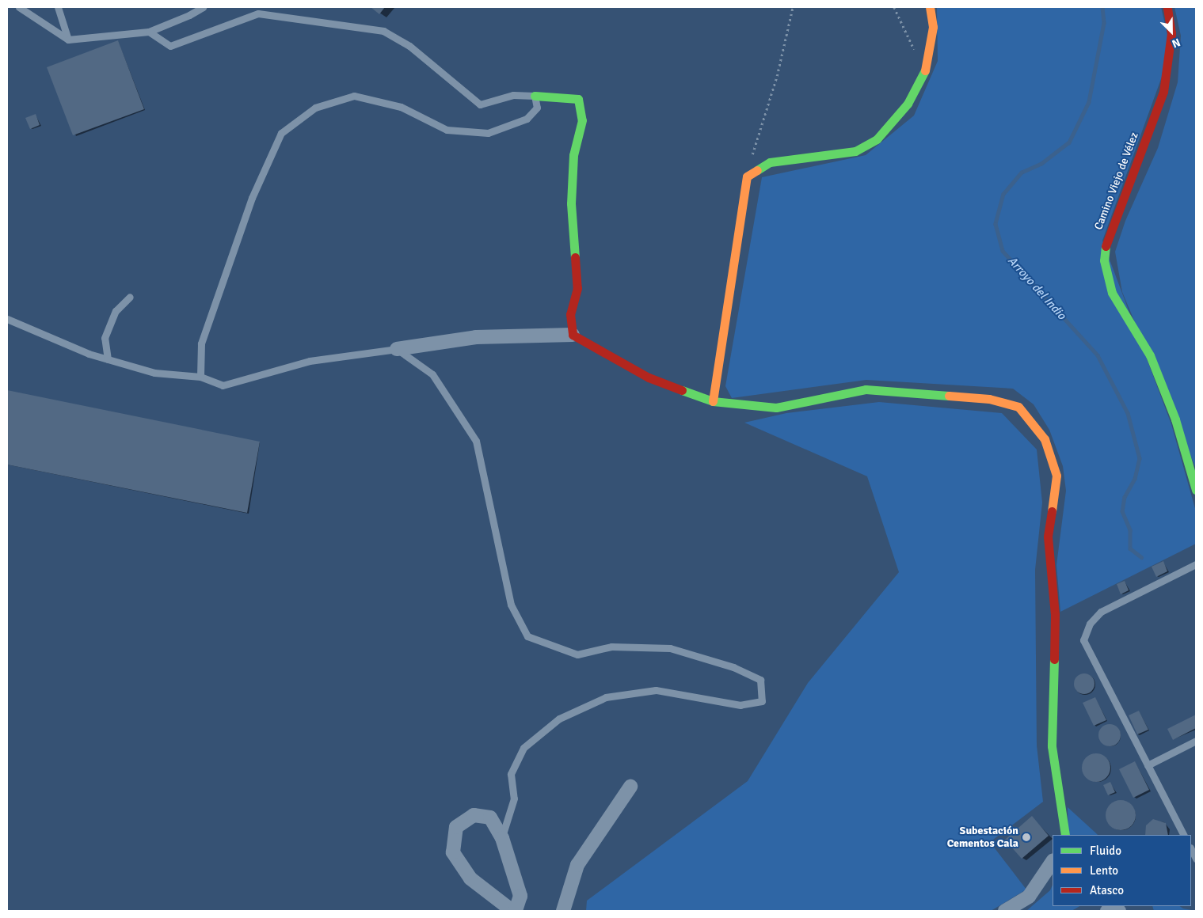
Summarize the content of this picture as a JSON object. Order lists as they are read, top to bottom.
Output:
{
  "streets": {
    "street": ["Camino Viejo de Vélez"]
  },
  "water": ["Arroyo del Indio"],
  "places": ["Subestación Cementos Cala"],
  "legend": ["Fluido", "Lento", "Atasco"],
  "north": "bottom right"
}
